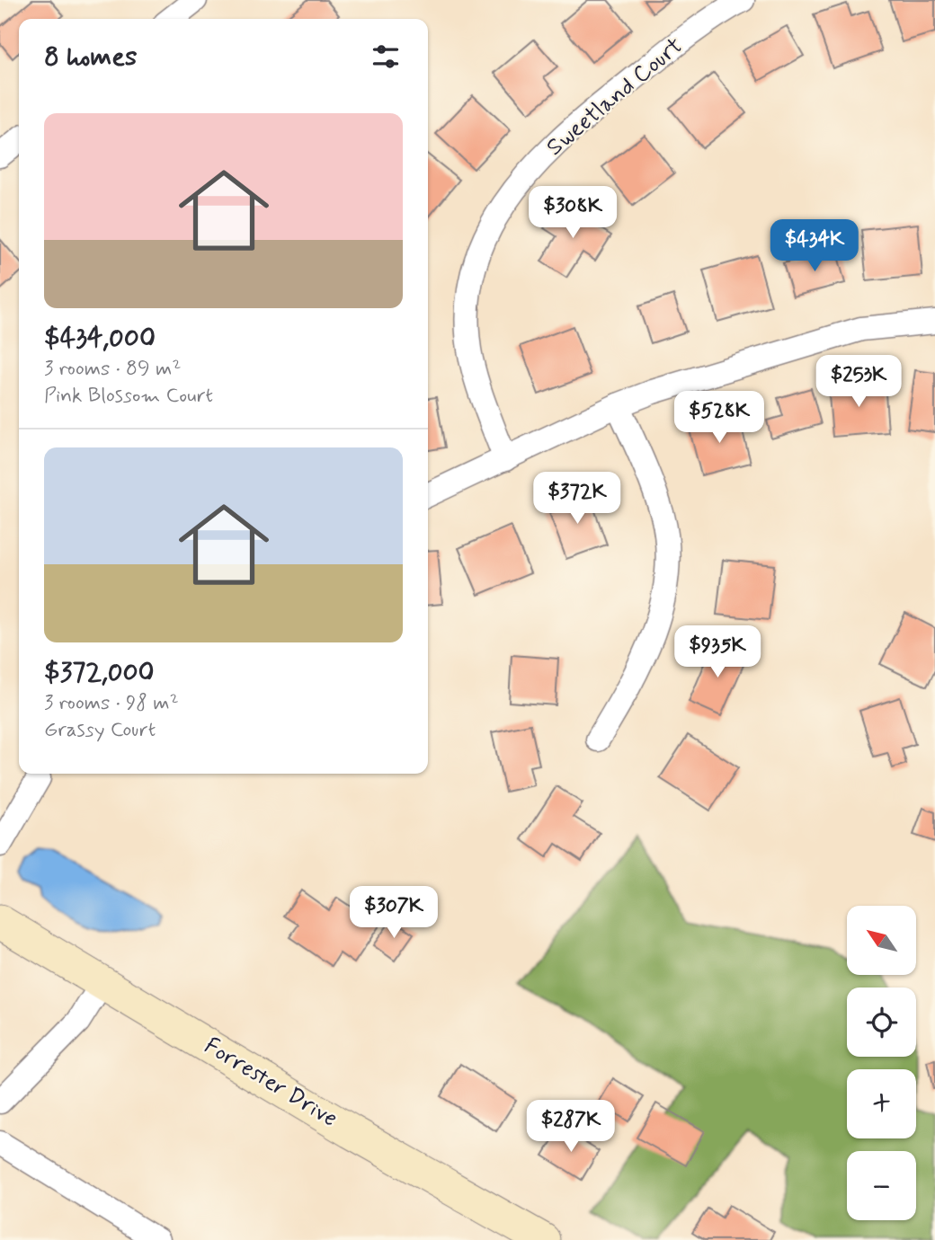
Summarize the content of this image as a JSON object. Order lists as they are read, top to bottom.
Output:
{
  "streets": {
    "street": ["Sweetland Court", "Forrester Drive"]
  },
  "north": "top left",
  "page": {
    "heading": "8 homes",
    "list": [
      {
        "name": "$434,000",
        "note": "3 rooms · 89 m² · Pink Blossom Court"
      },
      {
        "name": "$372,000",
        "note": "3 rooms · 98 m² · Grassy Court"
      }
    ],
    "price": [
      "$308K",
      "$434K",
      "$253K",
      "$528K",
      "$372K",
      "$935K",
      "$307K",
      "$287K"
    ],
    "map_buttons": ["+", "−"]
  }
}
